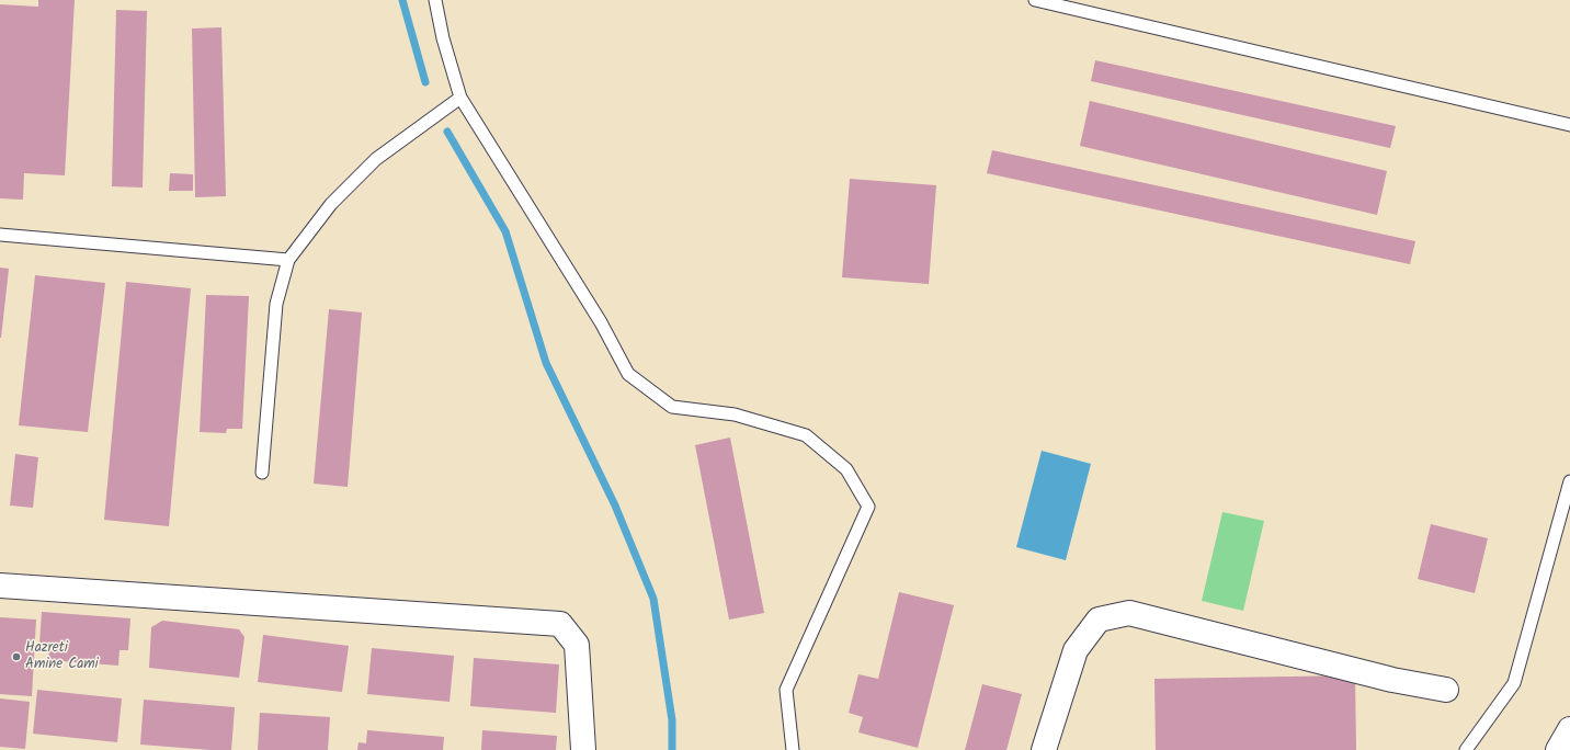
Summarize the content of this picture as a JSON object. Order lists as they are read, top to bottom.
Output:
{
  "places": ["Hazreti Amine Cami"]
}
